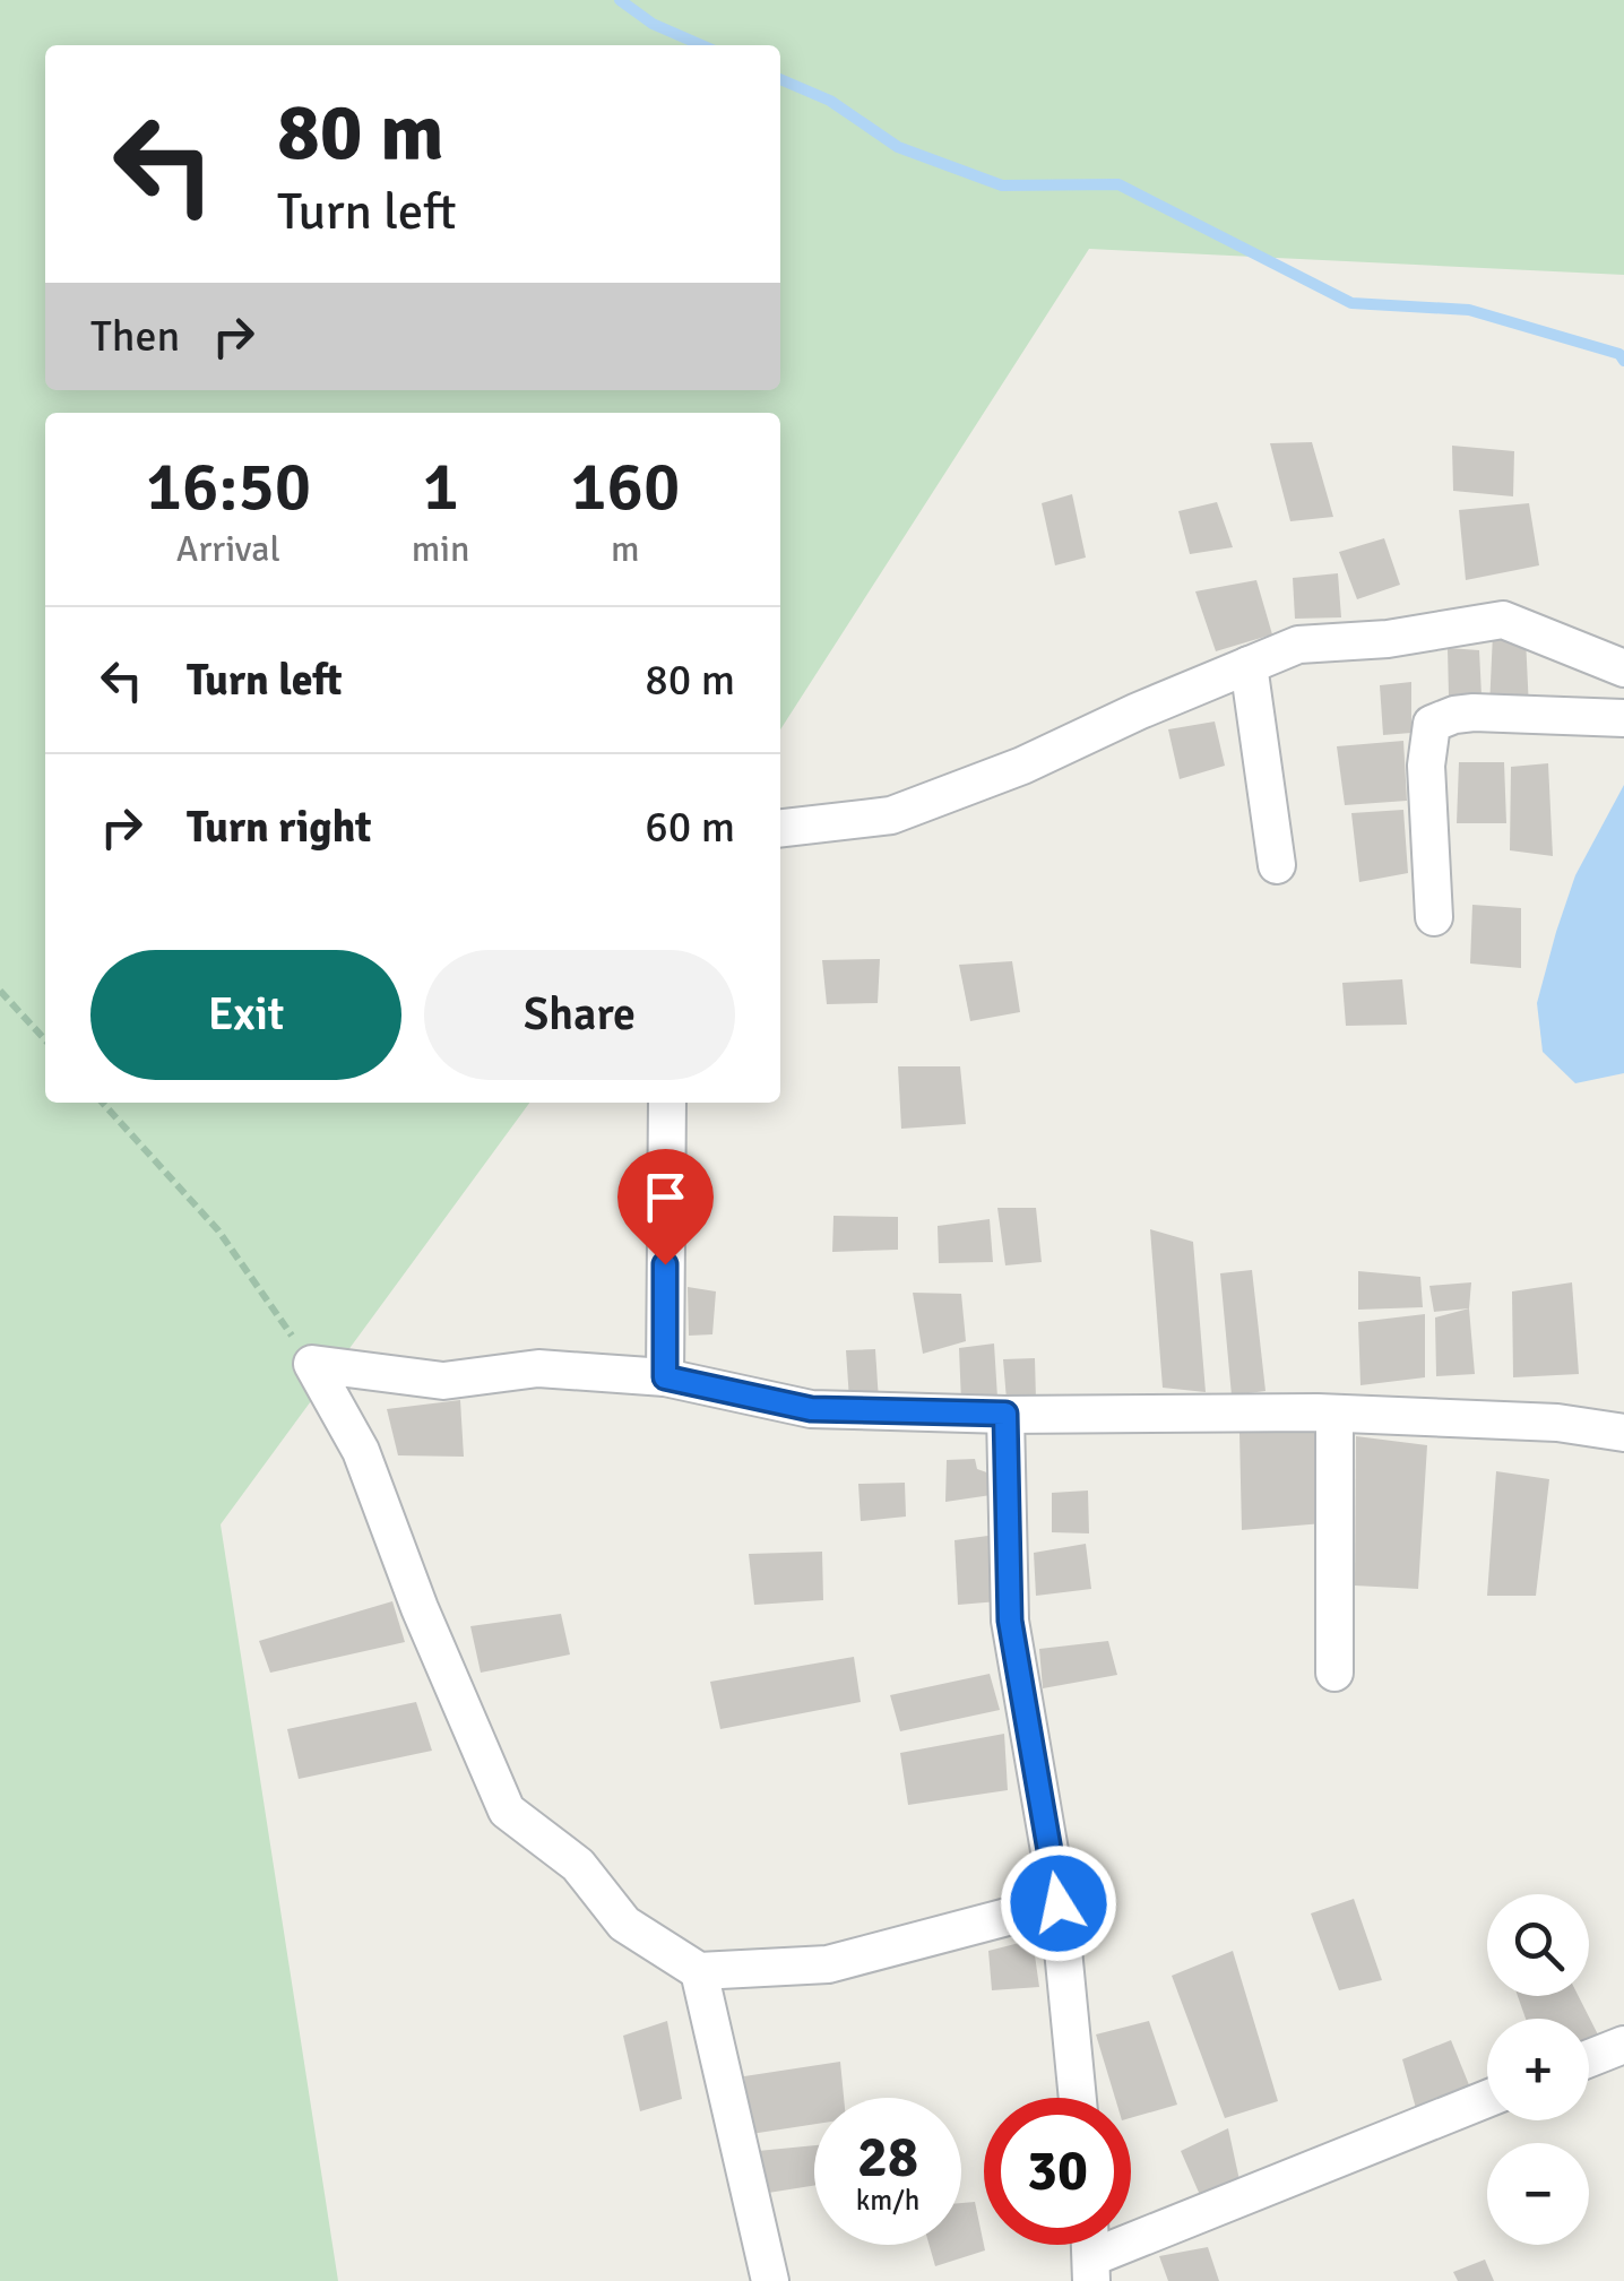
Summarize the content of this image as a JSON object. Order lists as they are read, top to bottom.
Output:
{
  "page": {
    "turn": ["80 m", "Turn left"],
    "then": "Then",
    "eta": [
      "16:50",
      "Arrival",
      "1",
      "min",
      "160",
      "m"
    ],
    "list": [
      {
        "name": "Turn left",
        "value": "80 m"
      },
      {
        "name": "Turn right",
        "value": "60 m"
      }
    ],
    "buttons": ["Exit", "Share"],
    "map_buttons": ["+", "−"],
    "speed": "28 km/h",
    "limit": "30"
  }
}
